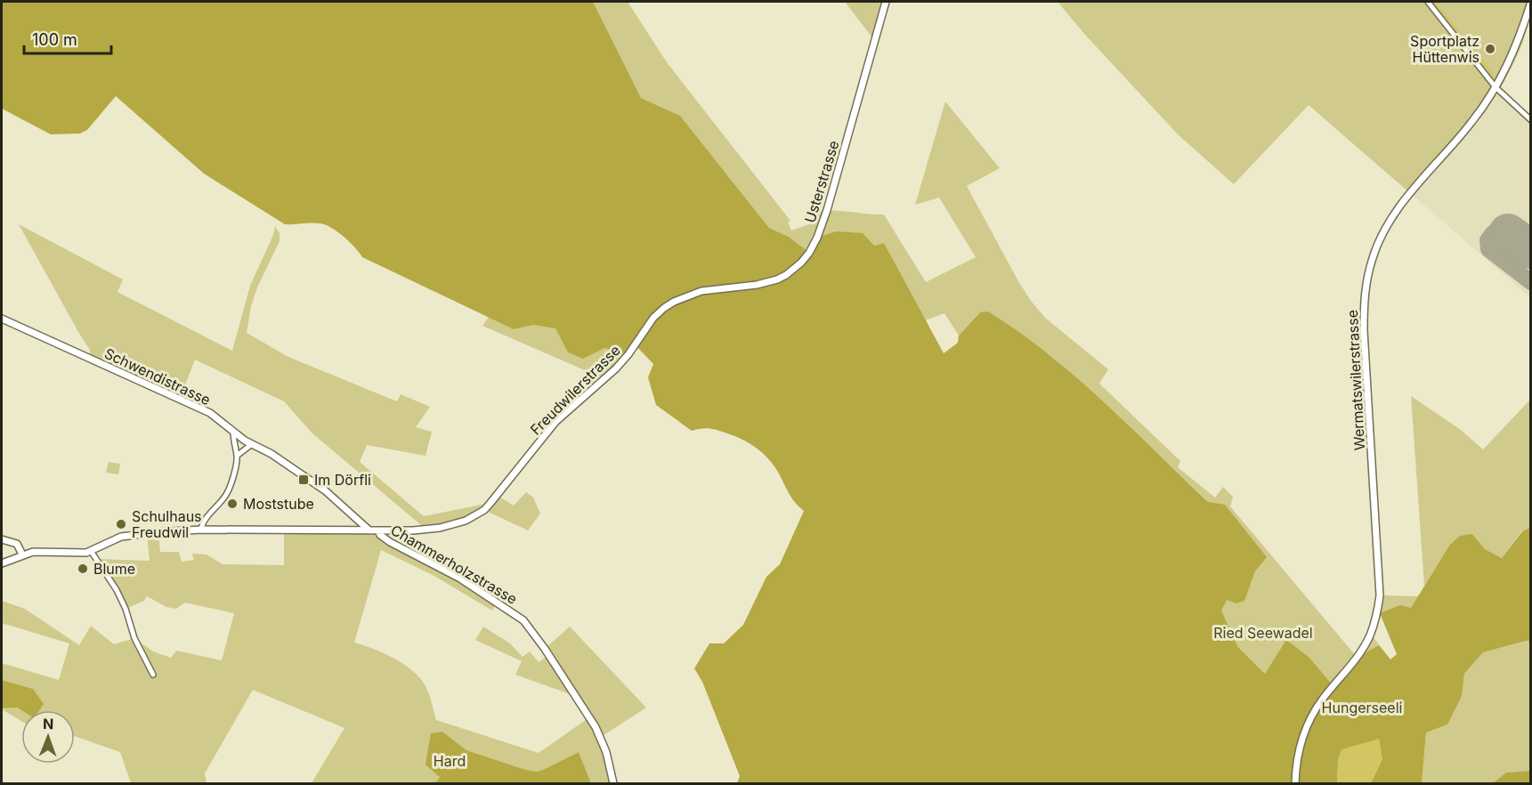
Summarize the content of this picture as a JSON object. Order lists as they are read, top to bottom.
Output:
{
  "streets": {
    "street": [
      "Usterstrasse",
      "Schwendistrasse",
      "Wermatswilerstrasse",
      "Freudwilerstrasse",
      "Chammerholzstrasse"
    ]
  },
  "crossings": [
    ["Usterstrasse", "Freudwilerstrasse"],
    ["Schwendistrasse", "Freudwilerstrasse"],
    ["Freudwilerstrasse", "Chammerholzstrasse"]
  ],
  "parks": ["Ried Seewadel", "Hungerseeli", "Hard"],
  "places": {
    "other": [
      "Sportplatz Hüttenwis",
      "Moststube",
      "Schulhaus Freudwil",
      "Blume"
    ],
    "transit": ["Im Dörfli"]
  },
  "scale_bar": "100 m",
  "north": "top"
}
